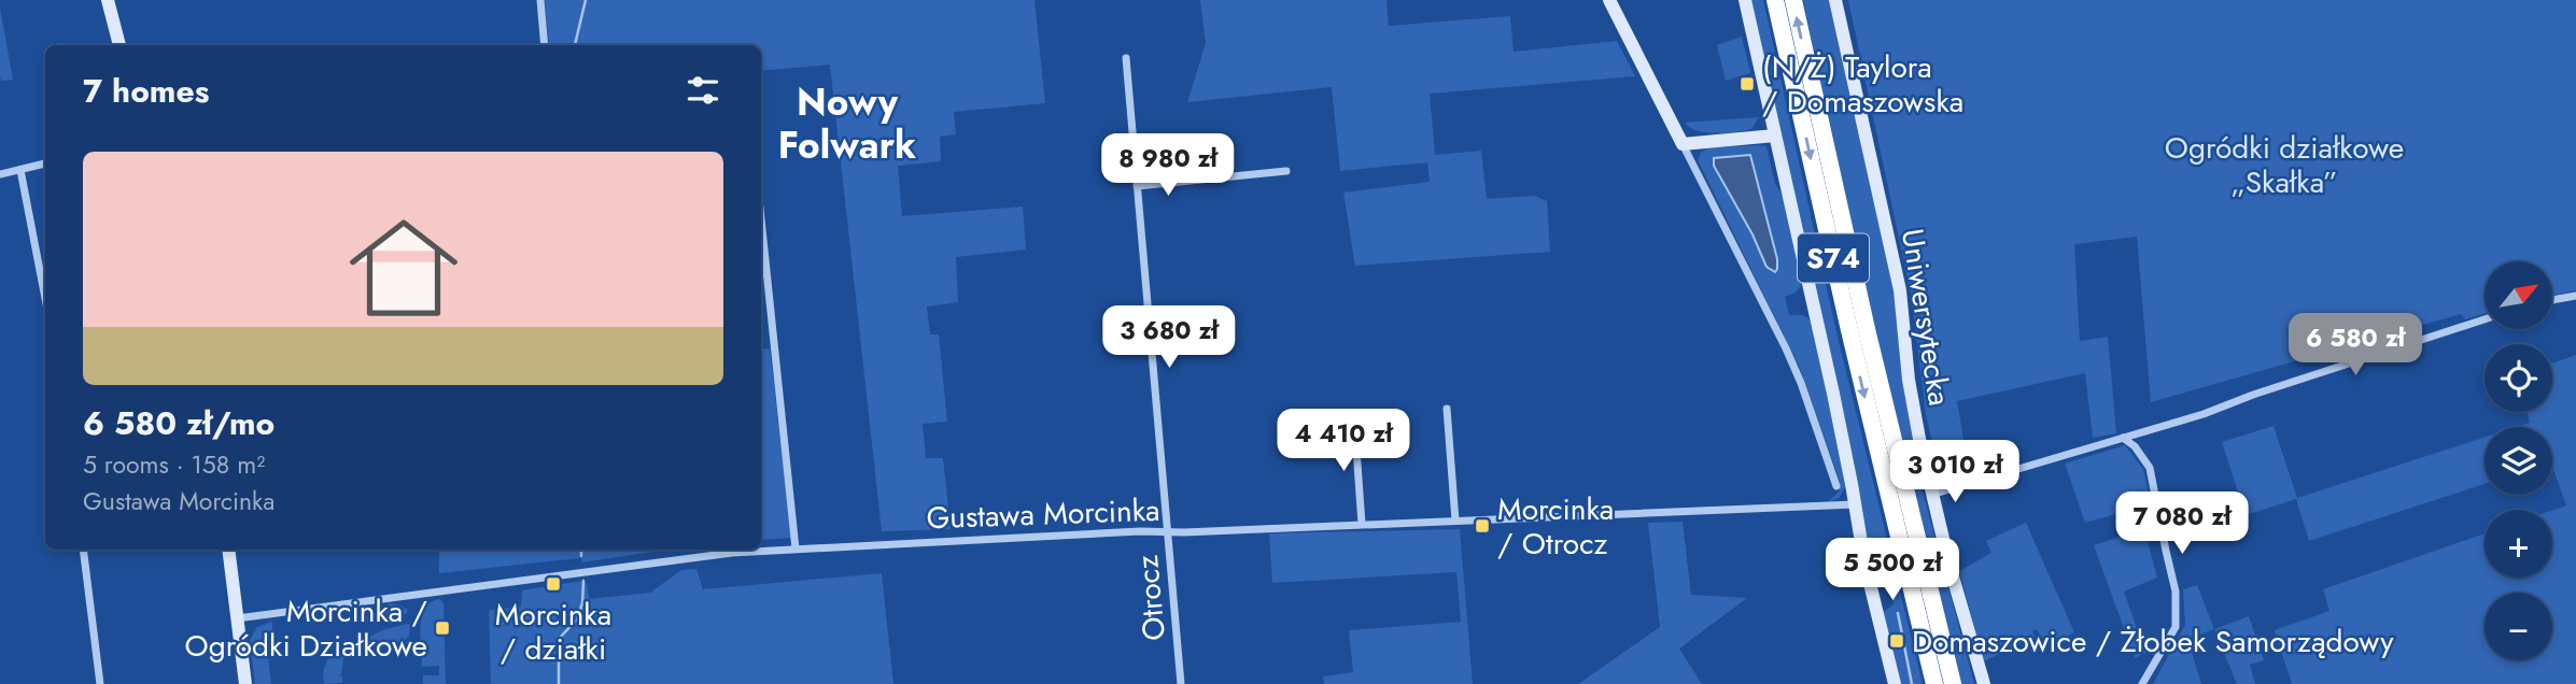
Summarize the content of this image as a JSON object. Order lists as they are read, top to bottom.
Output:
{
  "streets": {
    "highway": ["S74"],
    "street": ["Uniwersytecka", "Gustawa Morcinka", "Otrocz"]
  },
  "crossings": [
    ["Gustawa Morcinka", "Otrocz"]
  ],
  "districts": ["Nowy Folwark"],
  "parks": ["Ogródki działkowe „Skałka”"],
  "places": {
    "transit": [
      "(N/Ż) Taylora / Domaszowska",
      "Morcinka / Otrocz",
      "Morcinka / działki",
      "Morcinka / Ogródki Działkowe",
      "Domaszowice / Żłobek Samorządowy"
    ]
  },
  "north": "top right",
  "page": {
    "heading": "7 homes",
    "price": [
      "8 980 zł",
      "3 680 zł",
      "6 580 zł",
      "4 410 zł",
      "3 010 zł",
      "7 080 zł",
      "5 500 zł"
    ],
    "list": [
      {
        "name": "6 580 zł/mo",
        "note": "5 rooms · 158 m² · Gustawa Morcinka"
      }
    ],
    "map_buttons": ["+", "−"]
  }
}
